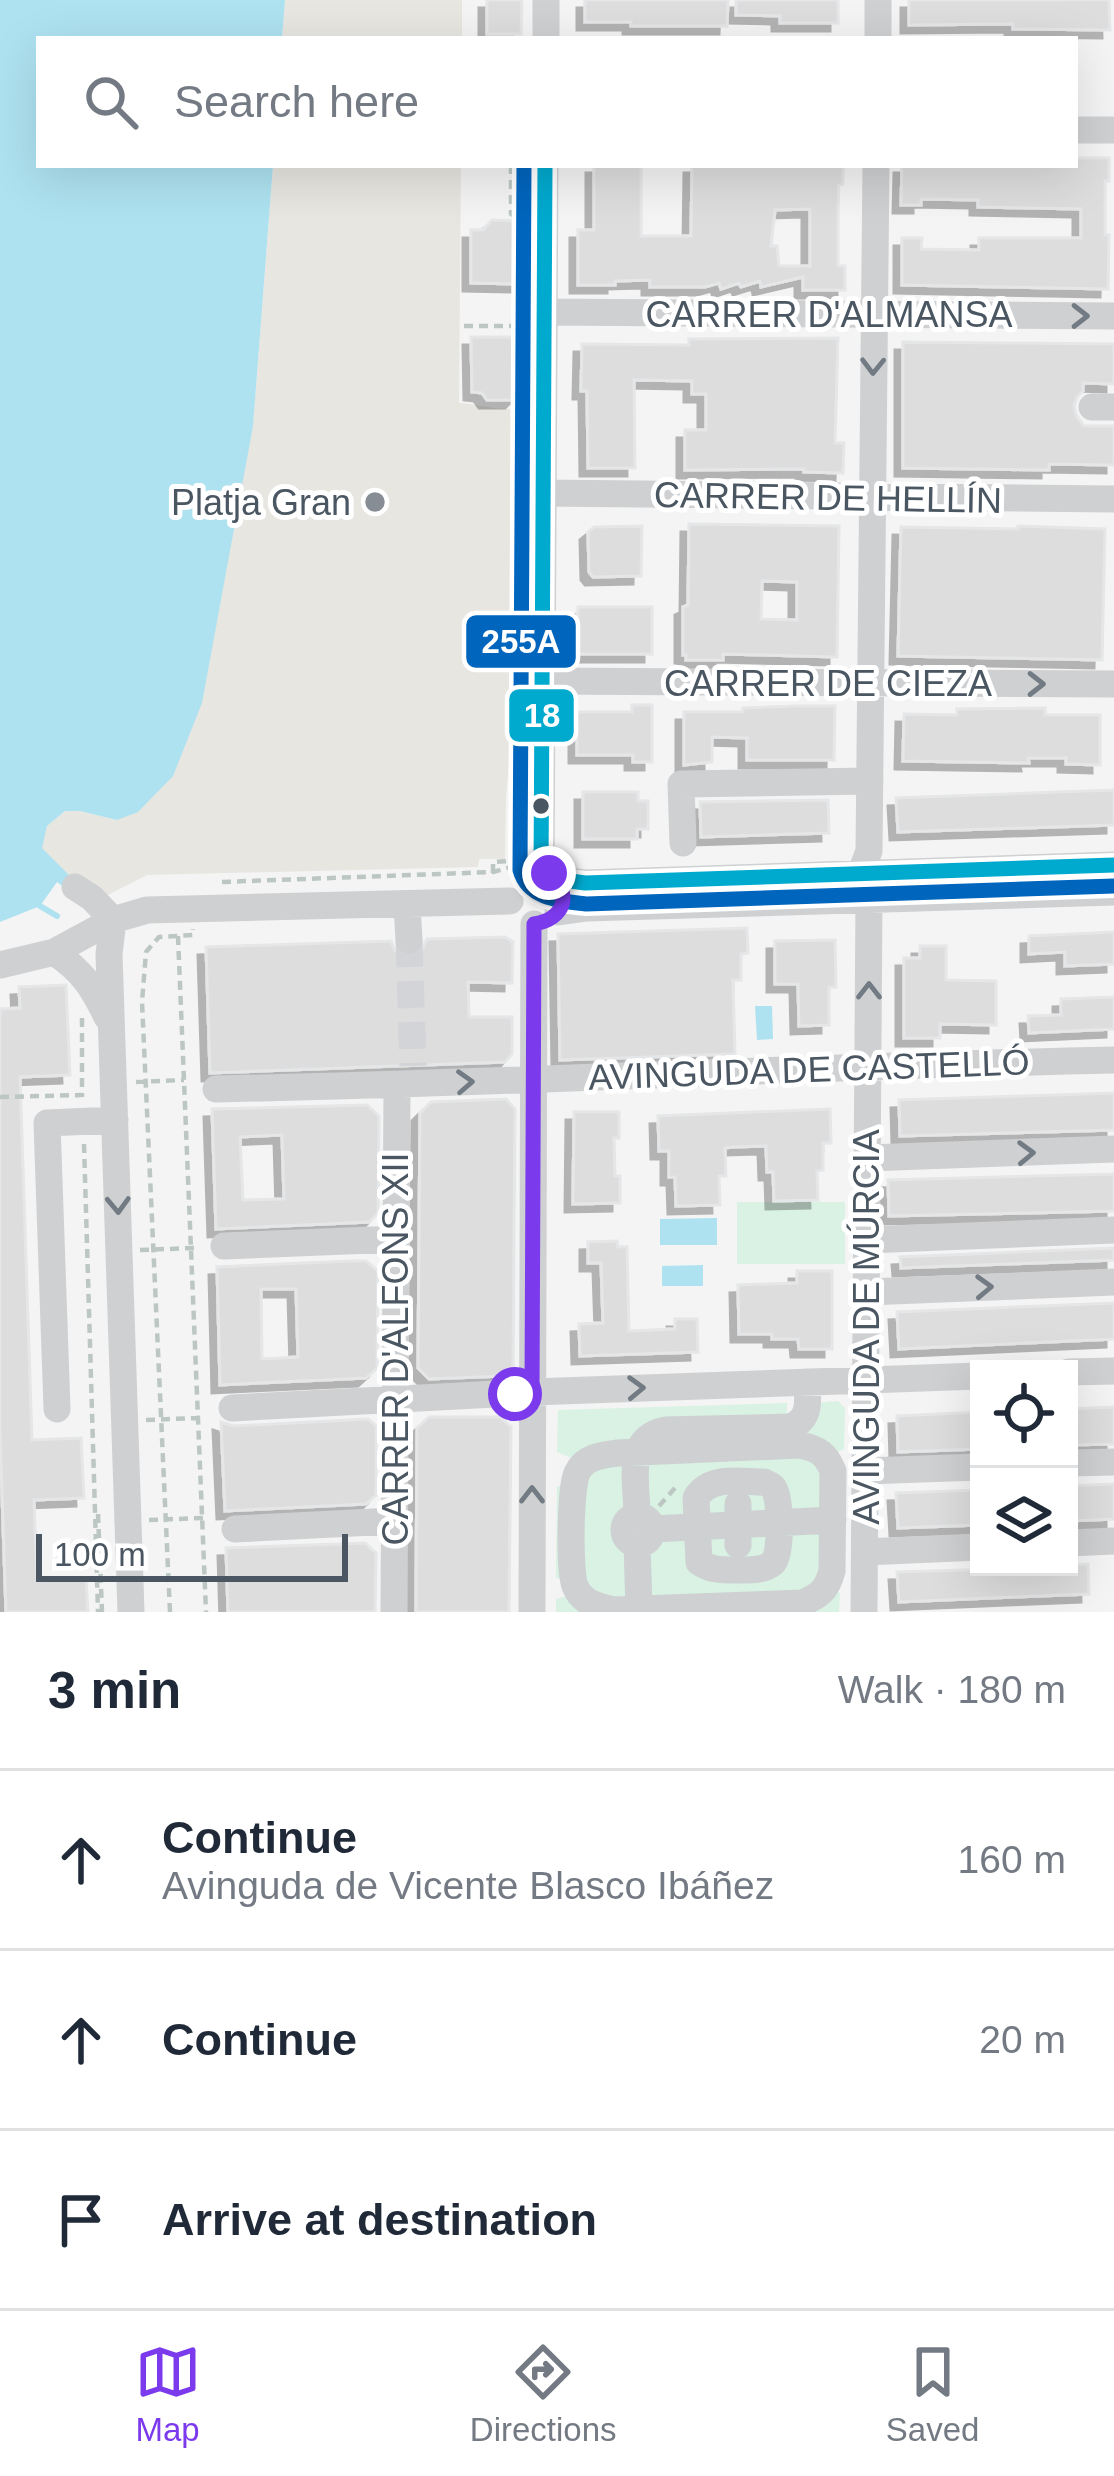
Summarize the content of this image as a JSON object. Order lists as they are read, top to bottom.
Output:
{
  "streets": {
    "street": [
      "CARRER D'ALMANSA",
      "CARRER DE HELLÍN",
      "CARRER DE CIEZA",
      "AVINGUDA DE CASTELLÓ",
      "AVINGUDA DE MÚRCIA",
      "CARRER D'ALFONS XII"
    ]
  },
  "crossings": [
    ["CARRER D'ALMANSA", "AVINGUDA DE MÚRCIA"],
    ["CARRER DE HELLÍN", "AVINGUDA DE MÚRCIA"],
    ["CARRER DE CIEZA", "AVINGUDA DE MÚRCIA"],
    ["AVINGUDA DE CASTELLÓ", "AVINGUDA DE MÚRCIA"],
    ["AVINGUDA DE CASTELLÓ", "CARRER D'ALFONS XII"]
  ],
  "one_way": ["CARRER D'ALMANSA"],
  "places": ["Platja Gran"],
  "lines": ["transit line 18", "transit line 255A"],
  "scale_bar": "100 m",
  "page": {
    "search": "Search here",
    "scale": "100 m",
    "heading": ["3 min", "Walk · 180 m"],
    "list": [
      ["Continue", "Avinguda de Vicente Blasco Ibáñez", "160 m"],
      ["Continue", "20 m"],
      "Arrive at destination"
    ],
    "nav": ["Map", "Directions", "Saved"]
  }
}
